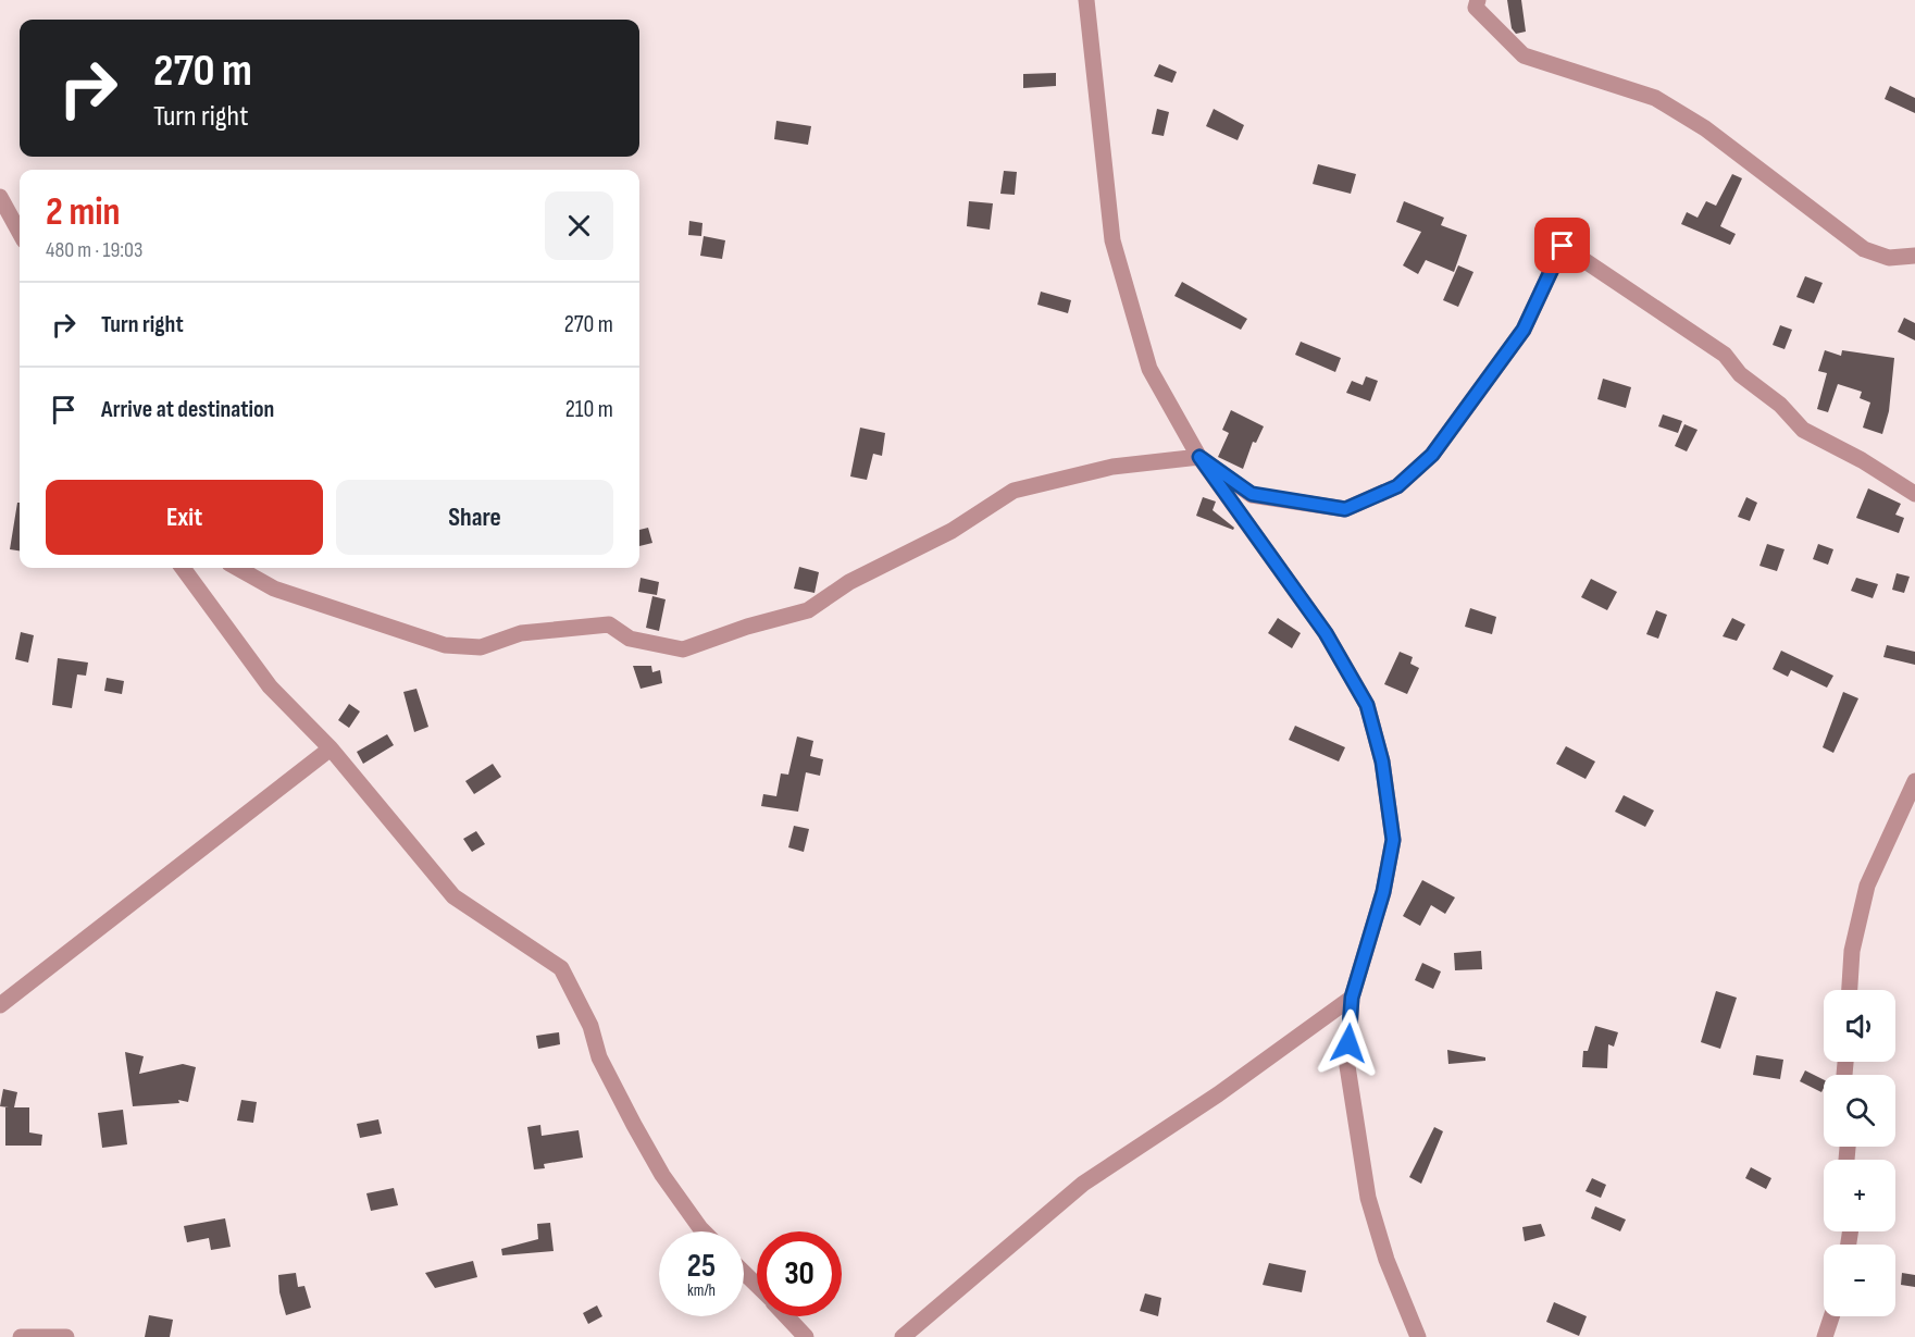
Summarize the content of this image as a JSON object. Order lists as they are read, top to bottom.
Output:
{
  "page": {
    "turn": ["270 m", "Turn right"],
    "heading": ["2 min", "480 m · 19:03"],
    "list": [
      {
        "name": "Turn right",
        "value": "270 m"
      },
      {
        "name": "Arrive at destination",
        "value": "210 m"
      }
    ],
    "buttons": ["Exit", "Share"],
    "map_buttons": ["+", "−"],
    "speed": "25 km/h",
    "limit": "30"
  }
}
